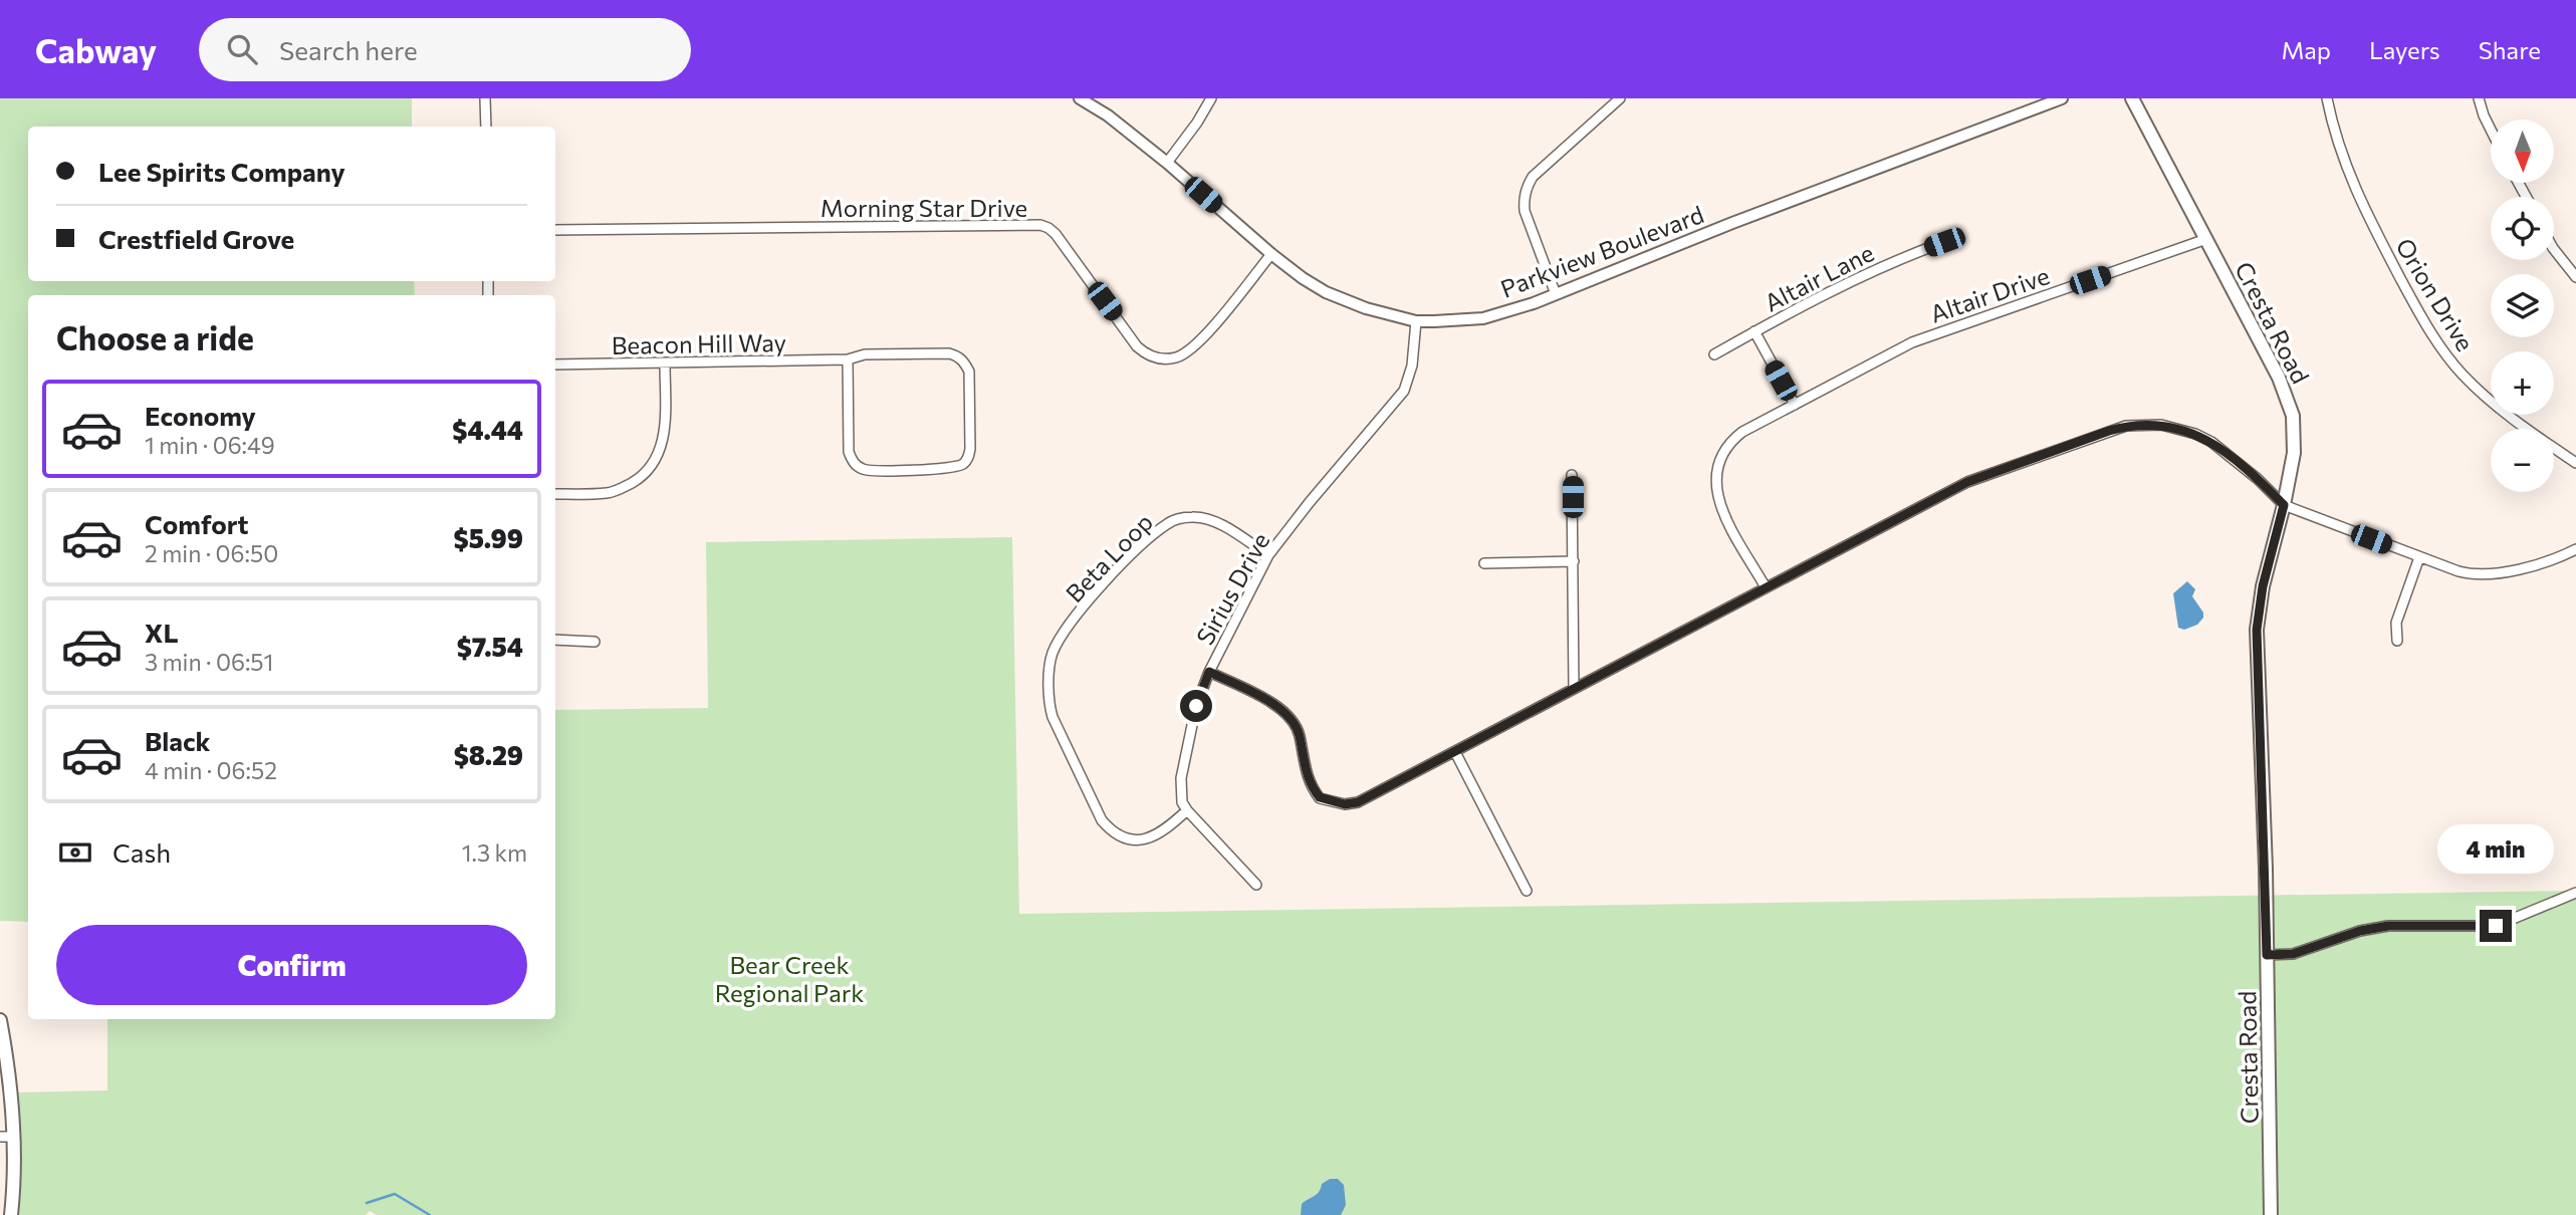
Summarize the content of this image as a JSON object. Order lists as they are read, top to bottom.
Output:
{
  "streets": {
    "main road": ["Cresta Road"],
    "street": [
      "Morning Star Drive",
      "Parkview Boulevard",
      "Altair Lane",
      "Altair Drive",
      "Orion Drive",
      "Beacon Hill Way",
      "Beta Loop",
      "Sirius Drive"
    ]
  },
  "crossings": [
    ["Morning Star Drive", "Parkview Boulevard"],
    ["Parkview Boulevard", "Sirius Drive"],
    ["Altair Drive", "Cresta Road"],
    ["Beta Loop", "Sirius Drive"]
  ],
  "parks": ["Bear Creek Regional Park"],
  "north": "bottom",
  "page": {
    "header": "Cabway",
    "search": "Search here",
    "nav": ["Map", "Layers", "Share"],
    "map_buttons": ["+", "−"],
    "banner": ["Lee Spirits Company", "Crestfield Grove"],
    "heading": "Choose a ride",
    "list": [
      {
        "name": "Economy",
        "note": "1 min · 06:49",
        "value": "$4.44"
      },
      {
        "name": "Comfort",
        "note": "2 min · 06:50",
        "value": "$5.99"
      },
      {
        "name": "XL",
        "note": "3 min · 06:51",
        "value": "$7.54"
      },
      {
        "name": "Black",
        "note": "4 min · 06:52",
        "value": "$8.29"
      }
    ],
    "pay": ["Cash", "1.3 km"],
    "bubble": "4 min",
    "buttons": "Confirm"
  }
}
